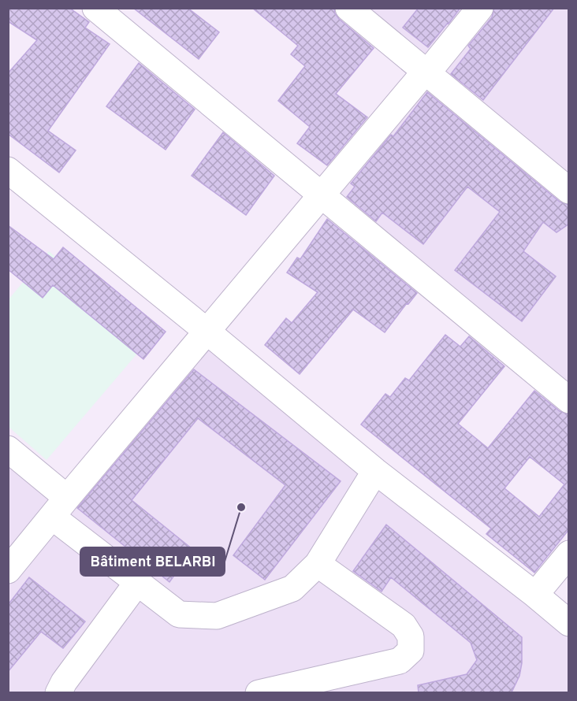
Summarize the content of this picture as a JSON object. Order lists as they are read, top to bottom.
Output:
{
  "places": ["Bâtiment BELARBI"]
}
